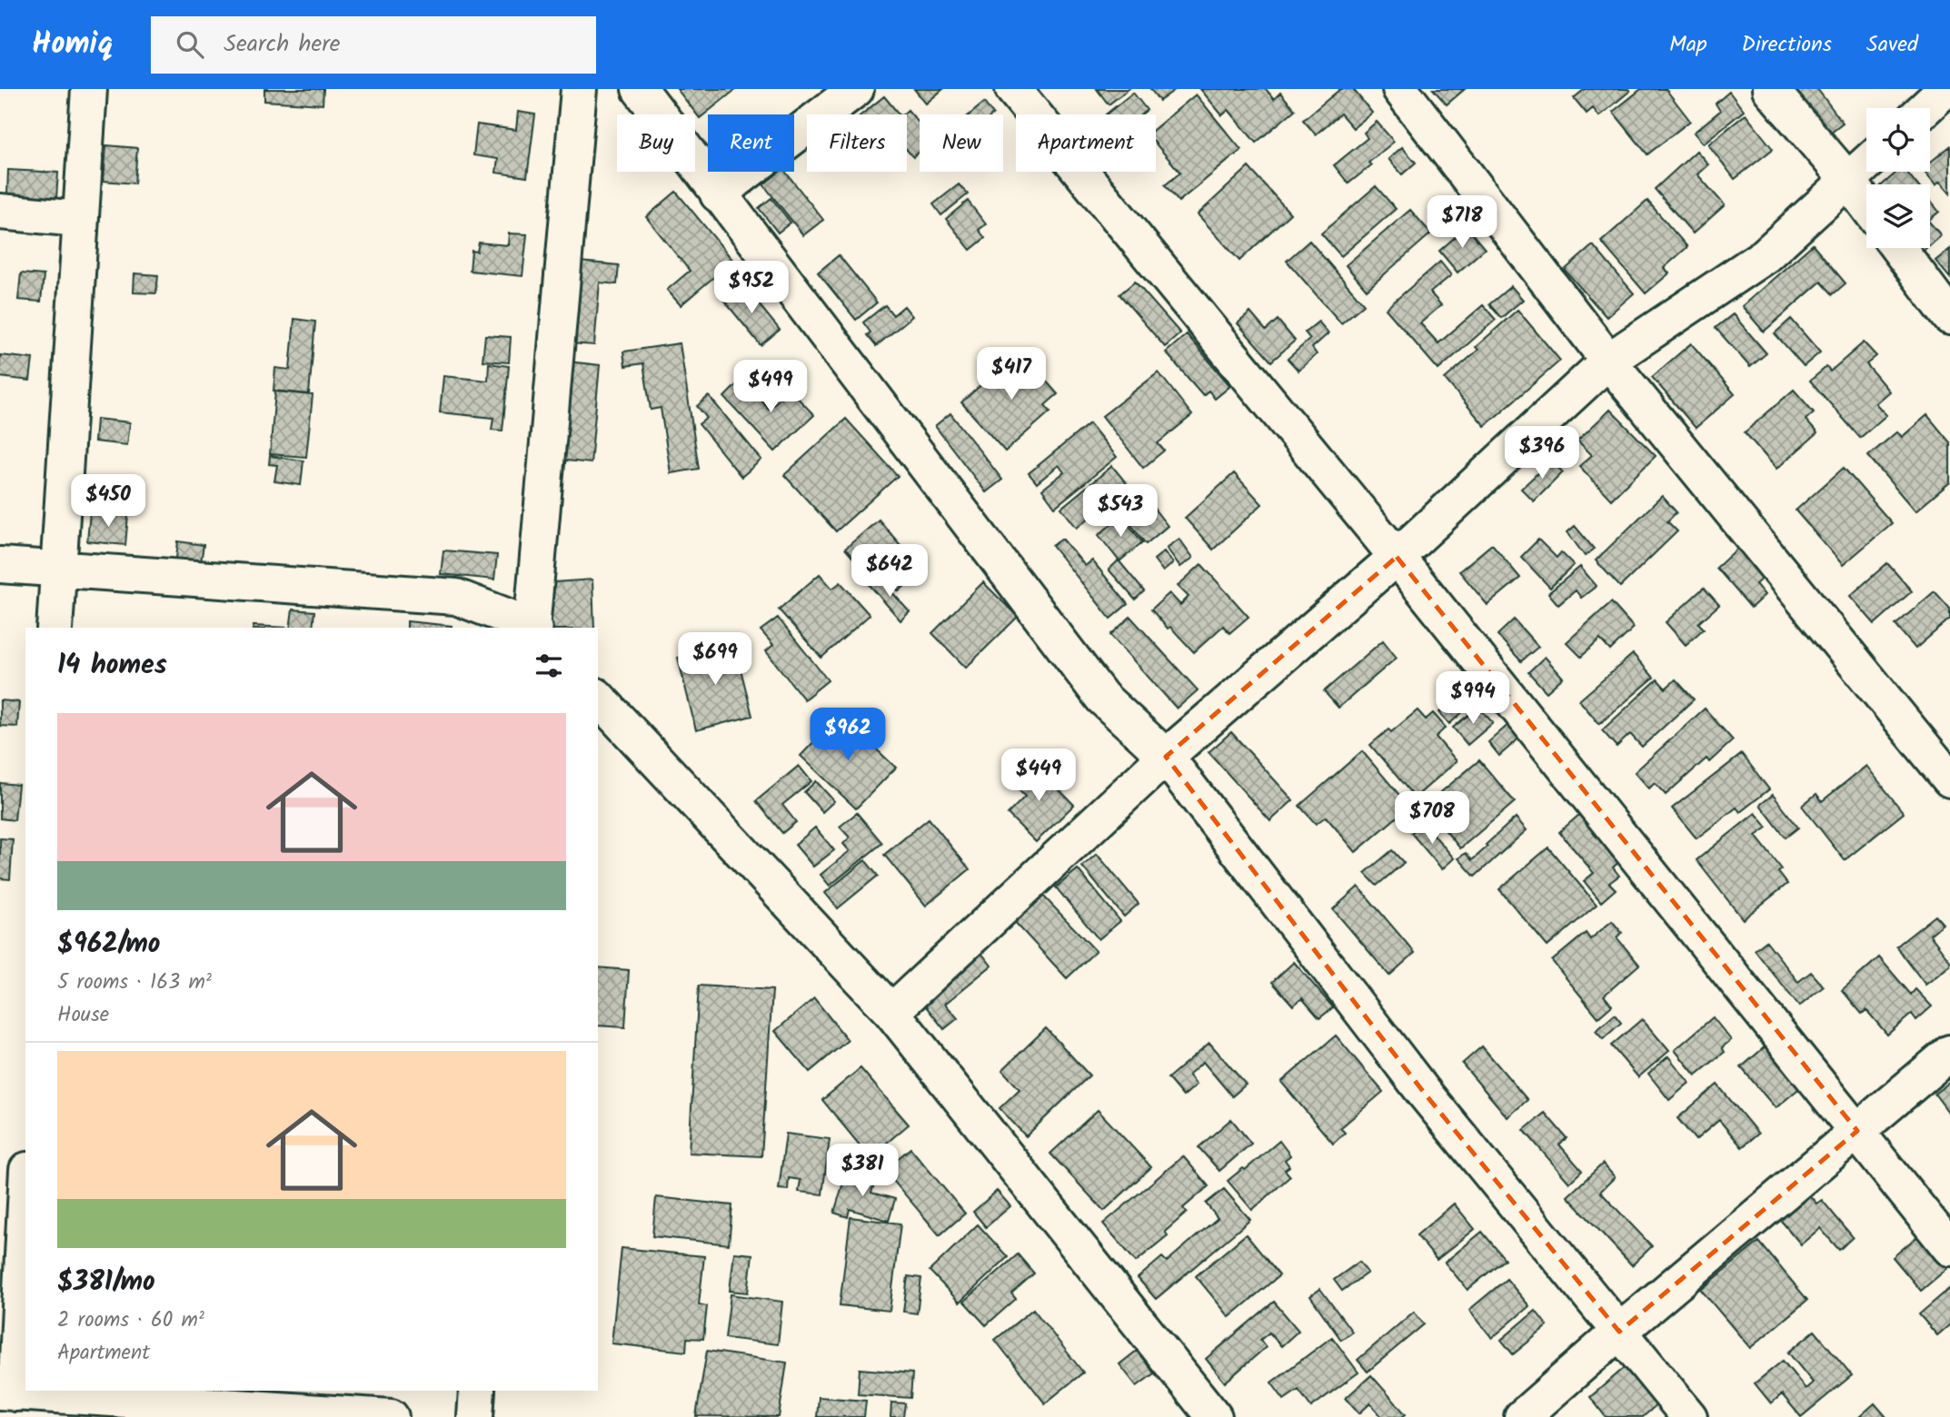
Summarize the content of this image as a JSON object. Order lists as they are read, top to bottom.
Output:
{
  "page": {
    "header": "Homiq",
    "search": "Search here",
    "nav": ["Map", "Directions", "Saved"],
    "chip": [
      "Buy",
      "Rent",
      "Filters",
      "New",
      "Apartment"
    ],
    "price": [
      "$718",
      "$952",
      "$417",
      "$499",
      "$396",
      "$450",
      "$543",
      "$642",
      "$699",
      "$994",
      "$962",
      "$449",
      "$708",
      "$381"
    ],
    "heading": "14 homes",
    "list": [
      {
        "name": "$962/mo",
        "note": "5 rooms · 163 m² · House"
      },
      {
        "name": "$381/mo",
        "note": "2 rooms · 60 m² · Apartment"
      }
    ]
  }
}
